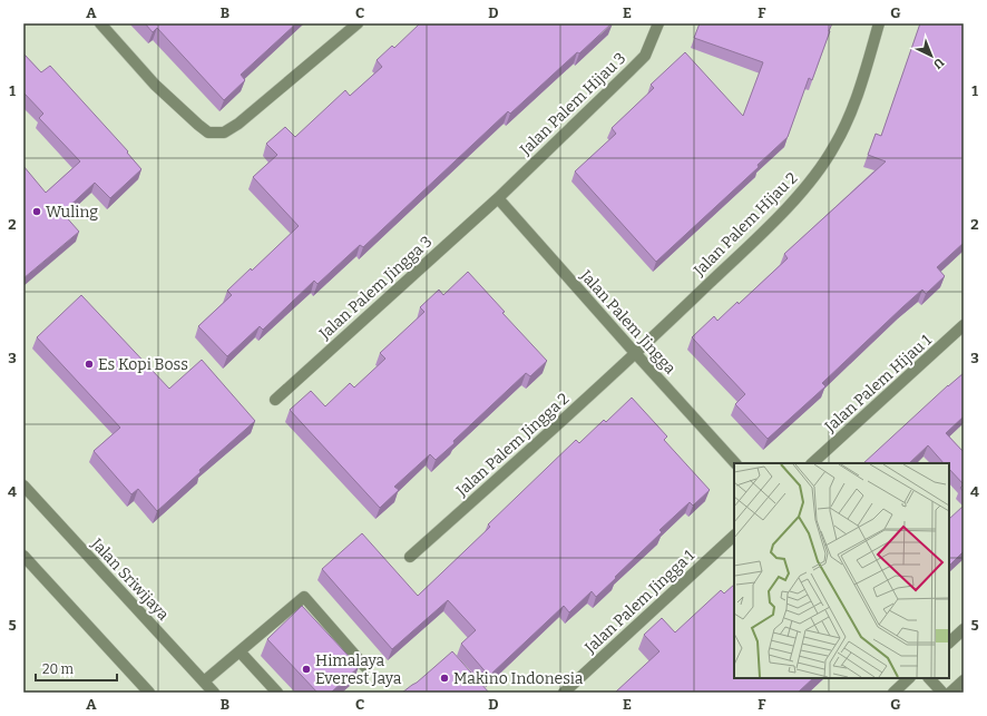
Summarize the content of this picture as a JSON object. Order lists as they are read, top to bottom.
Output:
{
  "streets": {
    "street": [
      "Jalan Palem Hijau 3",
      "Jalan Palem Hijau 2",
      "Jalan Palem Jingga 3",
      "Jalan Palem Jingga",
      "Jalan Palem Hijau 1",
      "Jalan Palem Jingga 2",
      "Jalan Sriwijaya",
      "Jalan Palem Jingga 1"
    ]
  },
  "crossings": [
    ["Jalan Palem Hijau 3", "Jalan Palem Jingga 3"],
    ["Jalan Palem Hijau 3", "Jalan Palem Jingga"],
    ["Jalan Palem Hijau 2", "Jalan Palem Jingga"],
    ["Jalan Palem Hijau 2", "Jalan Palem Jingga 2"],
    ["Jalan Palem Jingga 3", "Jalan Palem Jingga"],
    ["Jalan Palem Jingga", "Jalan Palem Jingga 2"]
  ],
  "places": [
    "Wuling",
    "Es Kopi Boss",
    "Himalaya Everest Jaya",
    "Makino Indonesia"
  ],
  "scale_bar": "20 m",
  "north": "bottom right",
  "grid": {
    "columns": [
      "A",
      "B",
      "C",
      "D",
      "E",
      "F",
      "G"
    ],
    "rows": [
      "1",
      "2",
      "3",
      "4",
      "5"
    ]
  }
}
